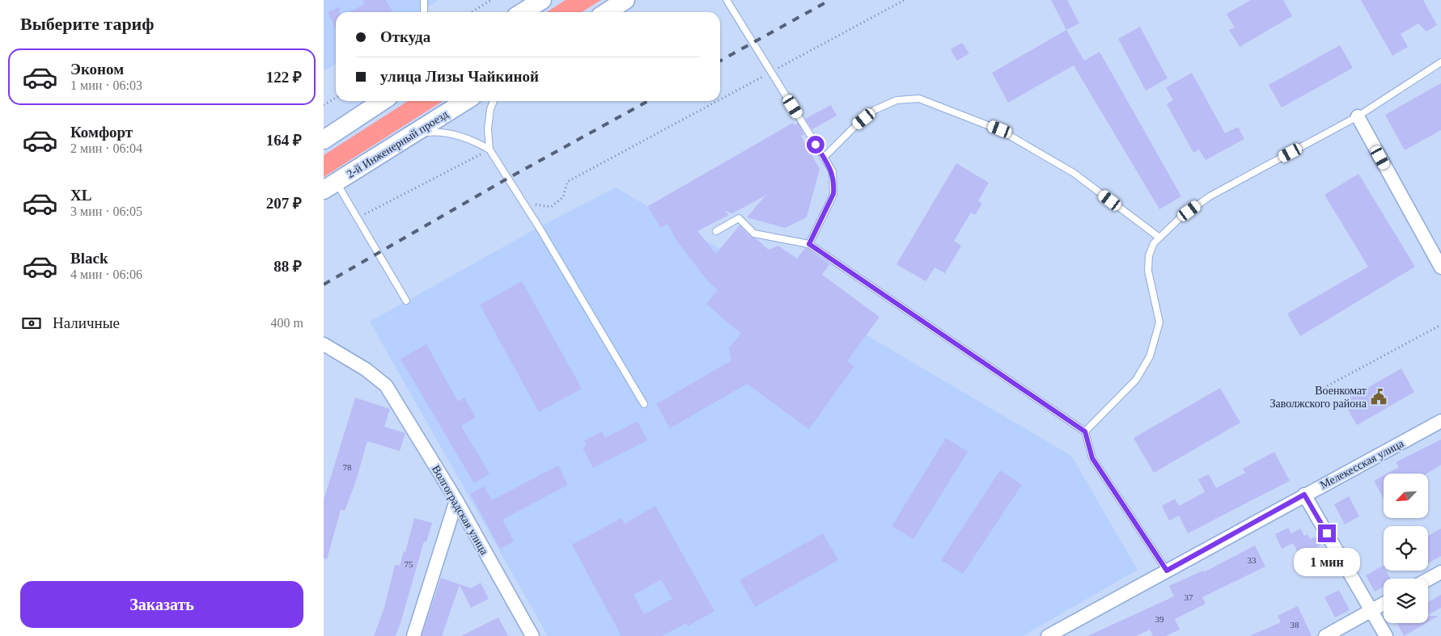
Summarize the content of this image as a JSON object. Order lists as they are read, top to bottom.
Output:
{
  "streets": {
    "main road": ["2-й Инженерный проезд"],
    "street": ["Мелекесская улица", "Волгоградская улица"]
  },
  "places": {
    "public building": ["Военкомат Заволжского района"]
  },
  "house_numbers": [
    "78",
    "33",
    "75",
    "37",
    "39",
    "38"
  ],
  "north": "bottom left",
  "page": {
    "heading": "Выберите тариф",
    "banner": ["Откуда", "улица Лизы Чайкиной"],
    "list": [
      {
        "name": "Эконом",
        "note": "1 мин · 06:03",
        "value": "122 ₽"
      },
      {
        "name": "Комфорт",
        "note": "2 мин · 06:04",
        "value": "164 ₽"
      },
      {
        "name": "XL",
        "note": "3 мин · 06:05",
        "value": "207 ₽"
      },
      {
        "name": "Black",
        "note": "4 мин · 06:06",
        "value": "88 ₽"
      }
    ],
    "pay": ["Наличные", "400 m"],
    "bubble": "1 мин",
    "buttons": "Заказать"
  }
}
